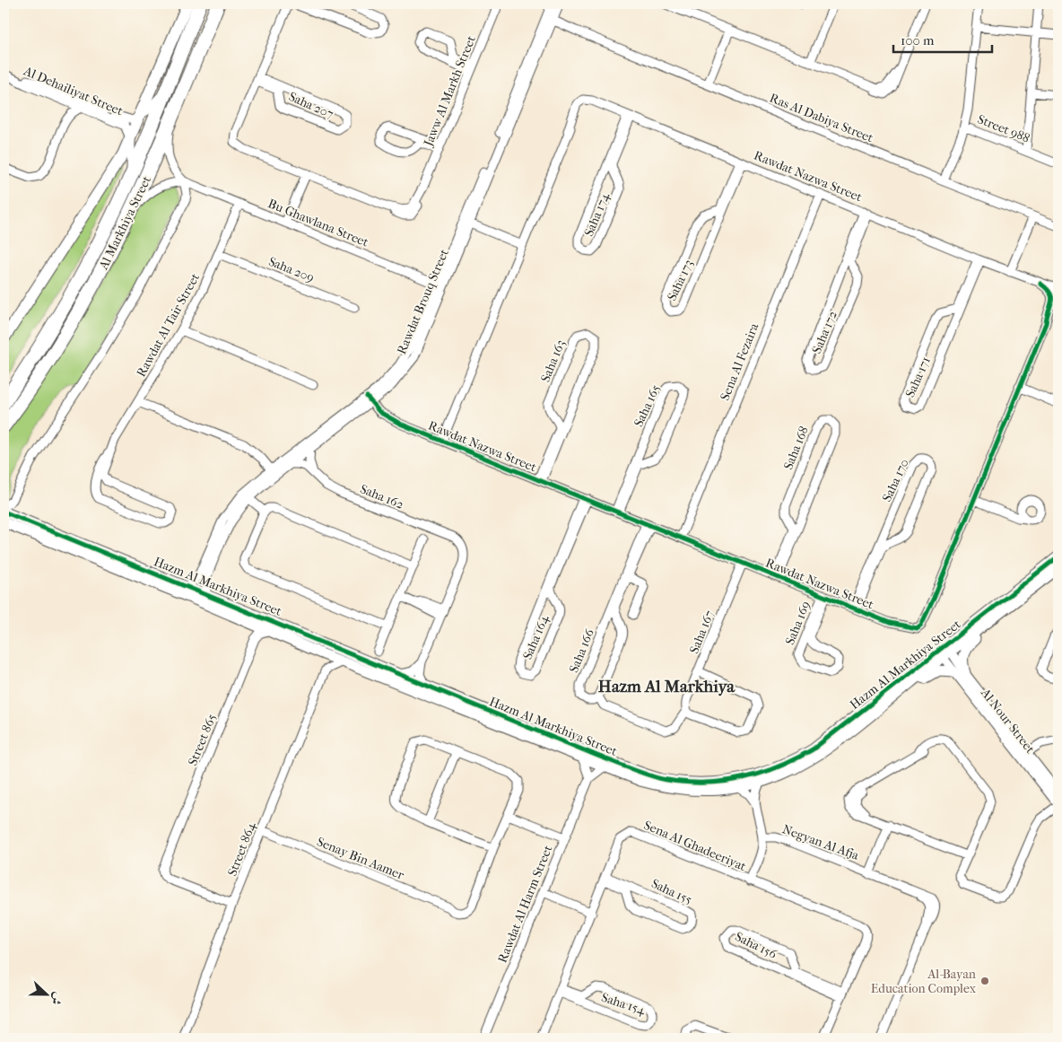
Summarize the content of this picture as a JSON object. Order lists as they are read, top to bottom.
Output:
{
  "streets": {
    "highway": ["Al Markhiya Street"],
    "street": [
      "Al Dehailiyat Street",
      "Jaww Al Markh Street",
      "Saha 207",
      "Ras Al Dabiya Street",
      "Street 988",
      "Rawdat Nazwa Street",
      "Saha 174",
      "Bu Ghawlana Street",
      "Saha 209",
      "Saha 173",
      "Rawdat Brouq Street",
      "Rawdat Al Tair Street",
      "Saha 172",
      "Saha 163",
      "Sena Al Fezaira",
      "Saha 171",
      "Saha 165",
      "Saha 168",
      "Saha 170",
      "Saha 162",
      "Hazm Al Markhiya Street",
      "Saha 169",
      "Saha 167",
      "Saha 164",
      "Saha 166",
      "Al Nour Street",
      "Street 865",
      "Negyan Al Afja",
      "Sena Al Ghadeeriyat",
      "Street 864",
      "Senay Bin Aamer",
      "Saha 155",
      "Rawdat Al Harm Street",
      "Saha 156",
      "Saha 154"
    ]
  },
  "crossings": [
    ["Al Dehailiyat Street", "Al Markhiya Street"],
    ["Jaww Al Markh Street", "Saha 207"],
    ["Ras Al Dabiya Street", "Rawdat Brouq Street"],
    ["Rawdat Nazwa Street", "Saha 174"],
    ["Rawdat Nazwa Street", "Saha 173"],
    ["Rawdat Nazwa Street", "Rawdat Brouq Street"],
    ["Rawdat Nazwa Street", "Saha 172"],
    ["Rawdat Nazwa Street", "Saha 163"],
    ["Rawdat Nazwa Street", "Sena Al Fezaira"],
    ["Rawdat Nazwa Street", "Saha 171"],
    ["Rawdat Nazwa Street", "Saha 165"],
    ["Rawdat Nazwa Street", "Saha 168"],
    ["Rawdat Nazwa Street", "Saha 170"],
    ["Rawdat Nazwa Street", "Saha 169"],
    ["Rawdat Nazwa Street", "Saha 167"],
    ["Rawdat Nazwa Street", "Saha 164"],
    ["Rawdat Nazwa Street", "Saha 166"],
    ["Al Markhiya Street", "Bu Ghawlana Street"],
    ["Bu Ghawlana Street", "Rawdat Brouq Street"],
    ["Bu Ghawlana Street", "Rawdat Al Tair Street"],
    ["Saha 209", "Rawdat Al Tair Street"],
    ["Rawdat Brouq Street", "Saha 162"],
    ["Rawdat Brouq Street", "Hazm Al Markhiya Street"],
    ["Saha 162", "Hazm Al Markhiya Street"],
    ["Hazm Al Markhiya Street", "Al Nour Street"],
    ["Saha 167", "Saha 166"],
    ["Street 865", "Street 864"],
    ["Sena Al Ghadeeriyat", "Saha 155"],
    ["Sena Al Ghadeeriyat", "Saha 156"],
    ["Sena Al Ghadeeriyat", "Saha 154"],
    ["Street 864", "Senay Bin Aamer"]
  ],
  "districts": ["Hazm Al Markhiya"],
  "places": ["Al-Bayan Education Complex"],
  "scale_bar": "100 m",
  "north": "right"
}
